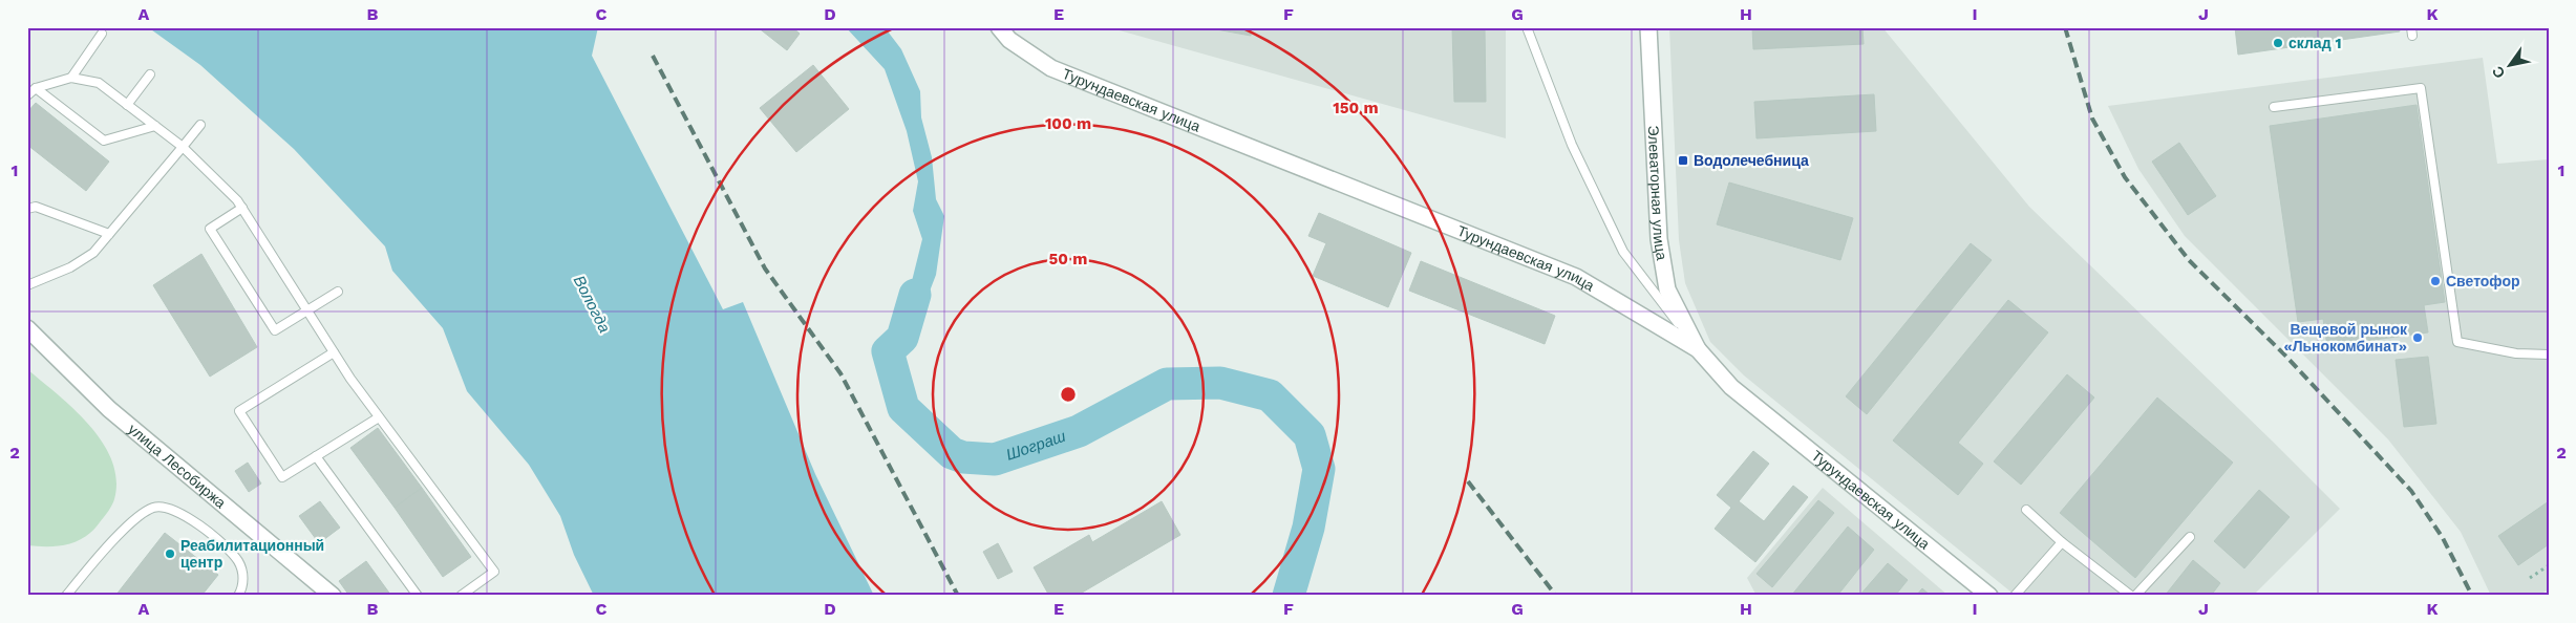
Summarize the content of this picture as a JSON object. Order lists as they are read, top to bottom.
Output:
{
  "streets": {
    "street": ["Турундаевская улица", "Элеваторная улица", "улица Лесобиржа"]
  },
  "crossings": [
    ["Турундаевская улица", "Элеваторная улица"]
  ],
  "water": ["Вологда", "Шограш"],
  "places": {
    "other": [
      "склад 1",
      "Светофор",
      "Вещевой рынок «Льнокомбинат»",
      "Реабилитационный центр"
    ],
    "transit": ["Водолечебница"]
  },
  "north": "bottom left",
  "grid": {
    "columns": [
      "A",
      "B",
      "C",
      "D",
      "E",
      "F",
      "G",
      "H",
      "I",
      "J",
      "K"
    ],
    "rows": ["1", "2"]
  },
  "rings": ["150 m", "100 m", "50 m"]
}
